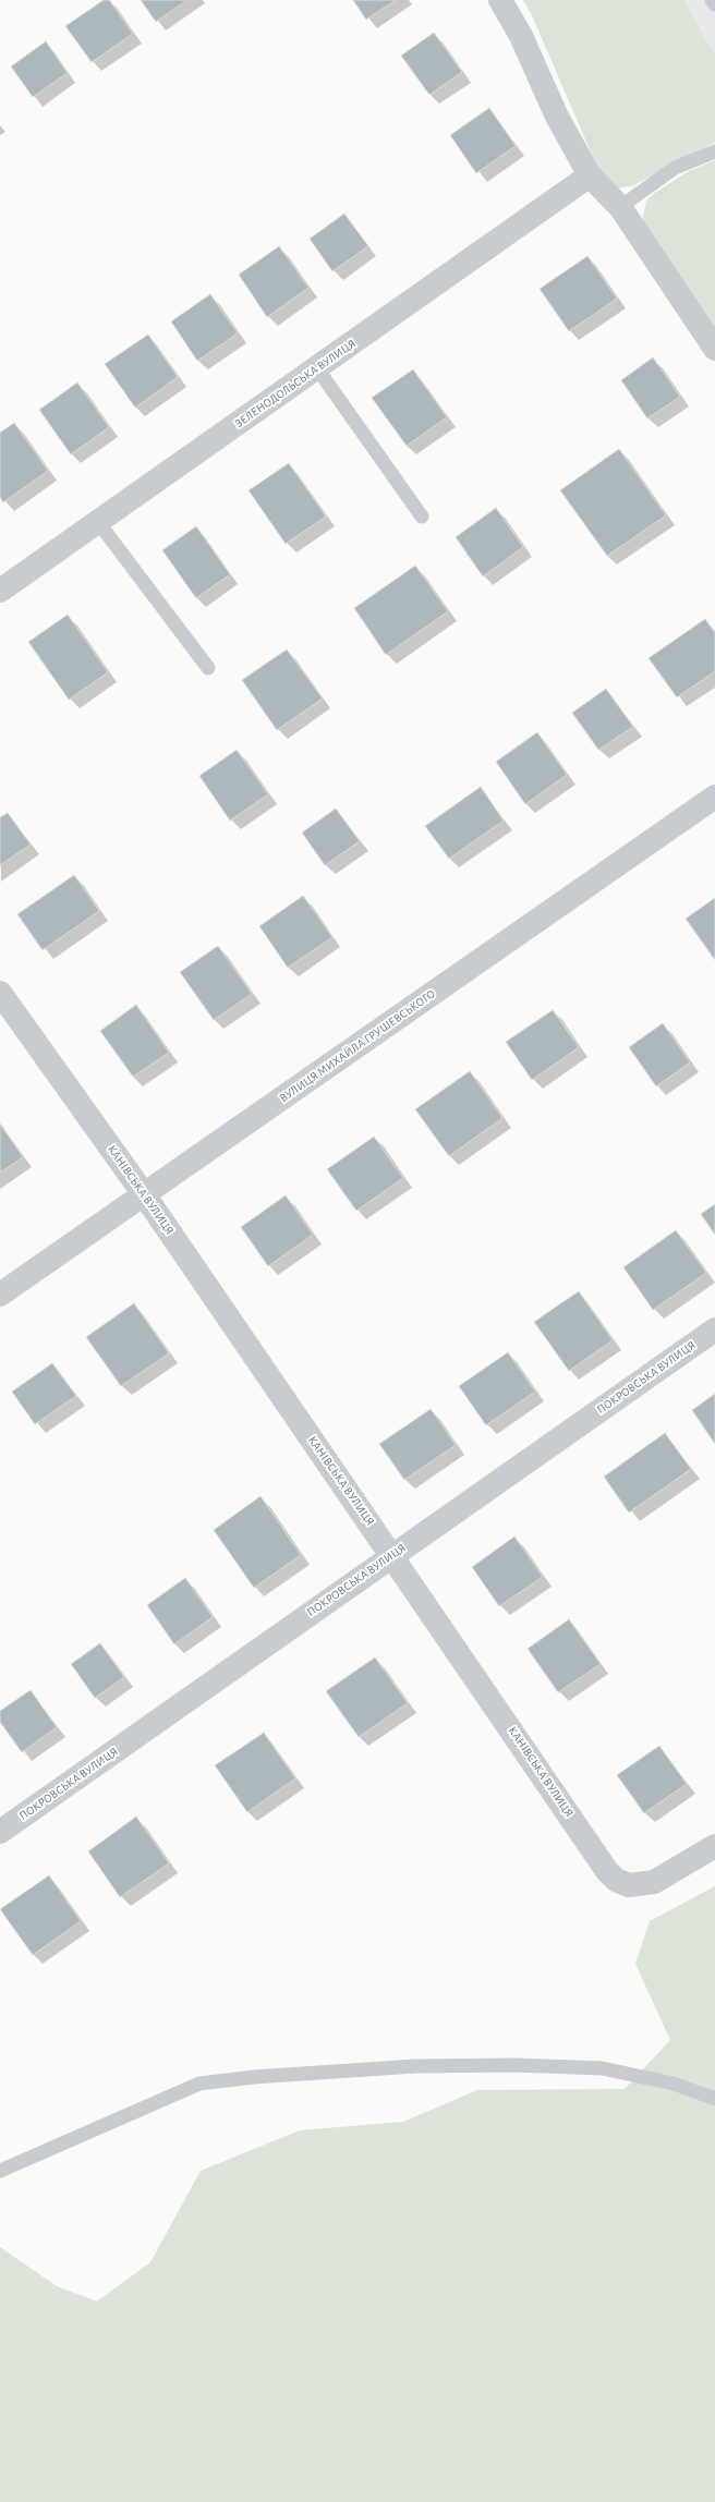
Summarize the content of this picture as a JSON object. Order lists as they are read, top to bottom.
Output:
{
  "streets": {
    "street": [
      "ЗЕЛЕНОДОЛЬСЬКА ВУЛИЦЯ",
      "ВУЛИЦЯ МИХАЙЛА ГРУШЕВСЬКОГО",
      "КАНІВСЬКА ВУЛИЦЯ",
      "ПОКРОВСЬКА ВУЛИЦЯ"
    ]
  },
  "crossings": [
    ["ВУЛИЦЯ МИХАЙЛА ГРУШЕВСЬКОГО", "КАНІВСЬКА ВУЛИЦЯ"],
    ["КАНІВСЬКА ВУЛИЦЯ", "ПОКРОВСЬКА ВУЛИЦЯ"]
  ]
}
